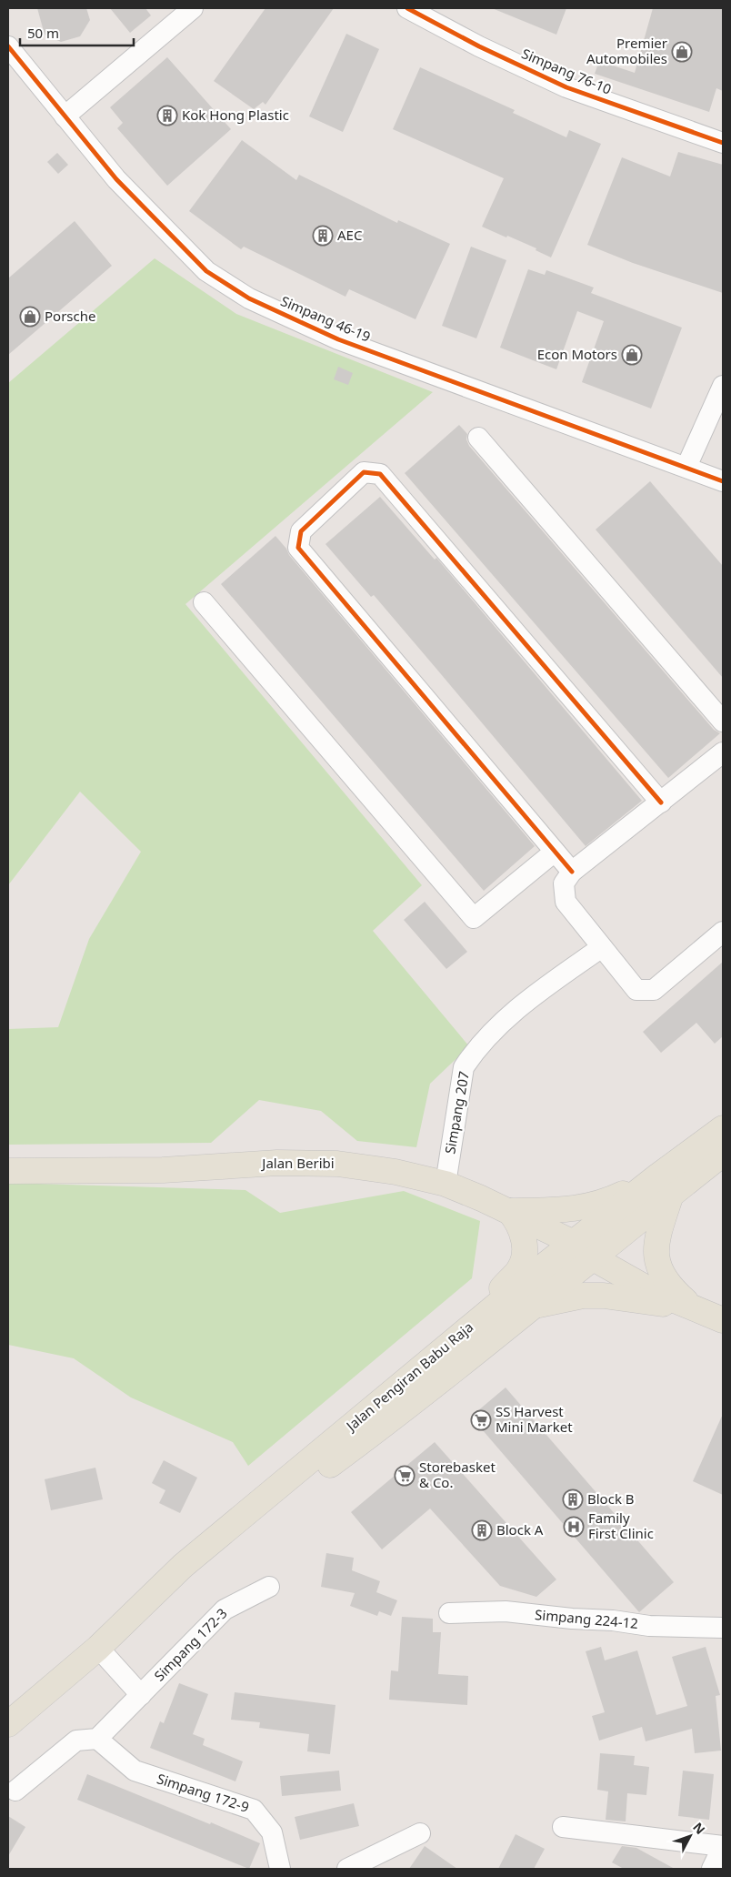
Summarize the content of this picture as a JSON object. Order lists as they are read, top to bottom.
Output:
{
  "streets": {
    "main road": ["Jalan Beribi", "Jalan Pengiran Babu Raja"],
    "street": [
      "Simpang 76-10",
      "Simpang 46-19",
      "Simpang 207",
      "Simpang 224-12",
      "Simpang 172-3",
      "Simpang 172-9"
    ]
  },
  "crossings": [
    ["Simpang 207", "Jalan Beribi"],
    ["Jalan Beribi", "Jalan Pengiran Babu Raja"],
    ["Simpang 172-3", "Simpang 172-9"]
  ],
  "places": {
    "shop": ["Premier Automobiles", "Porsche", "Econ Motors"],
    "building": [
      "Kok Hong Plastic",
      "AEC",
      "Block B",
      "Block A"
    ],
    "supermarket": ["SS Harvest Mini Market", "Storebasket & Co."],
    "hospital": ["Family First Clinic"]
  },
  "scale_bar": "50 m",
  "north": "top right"
}
